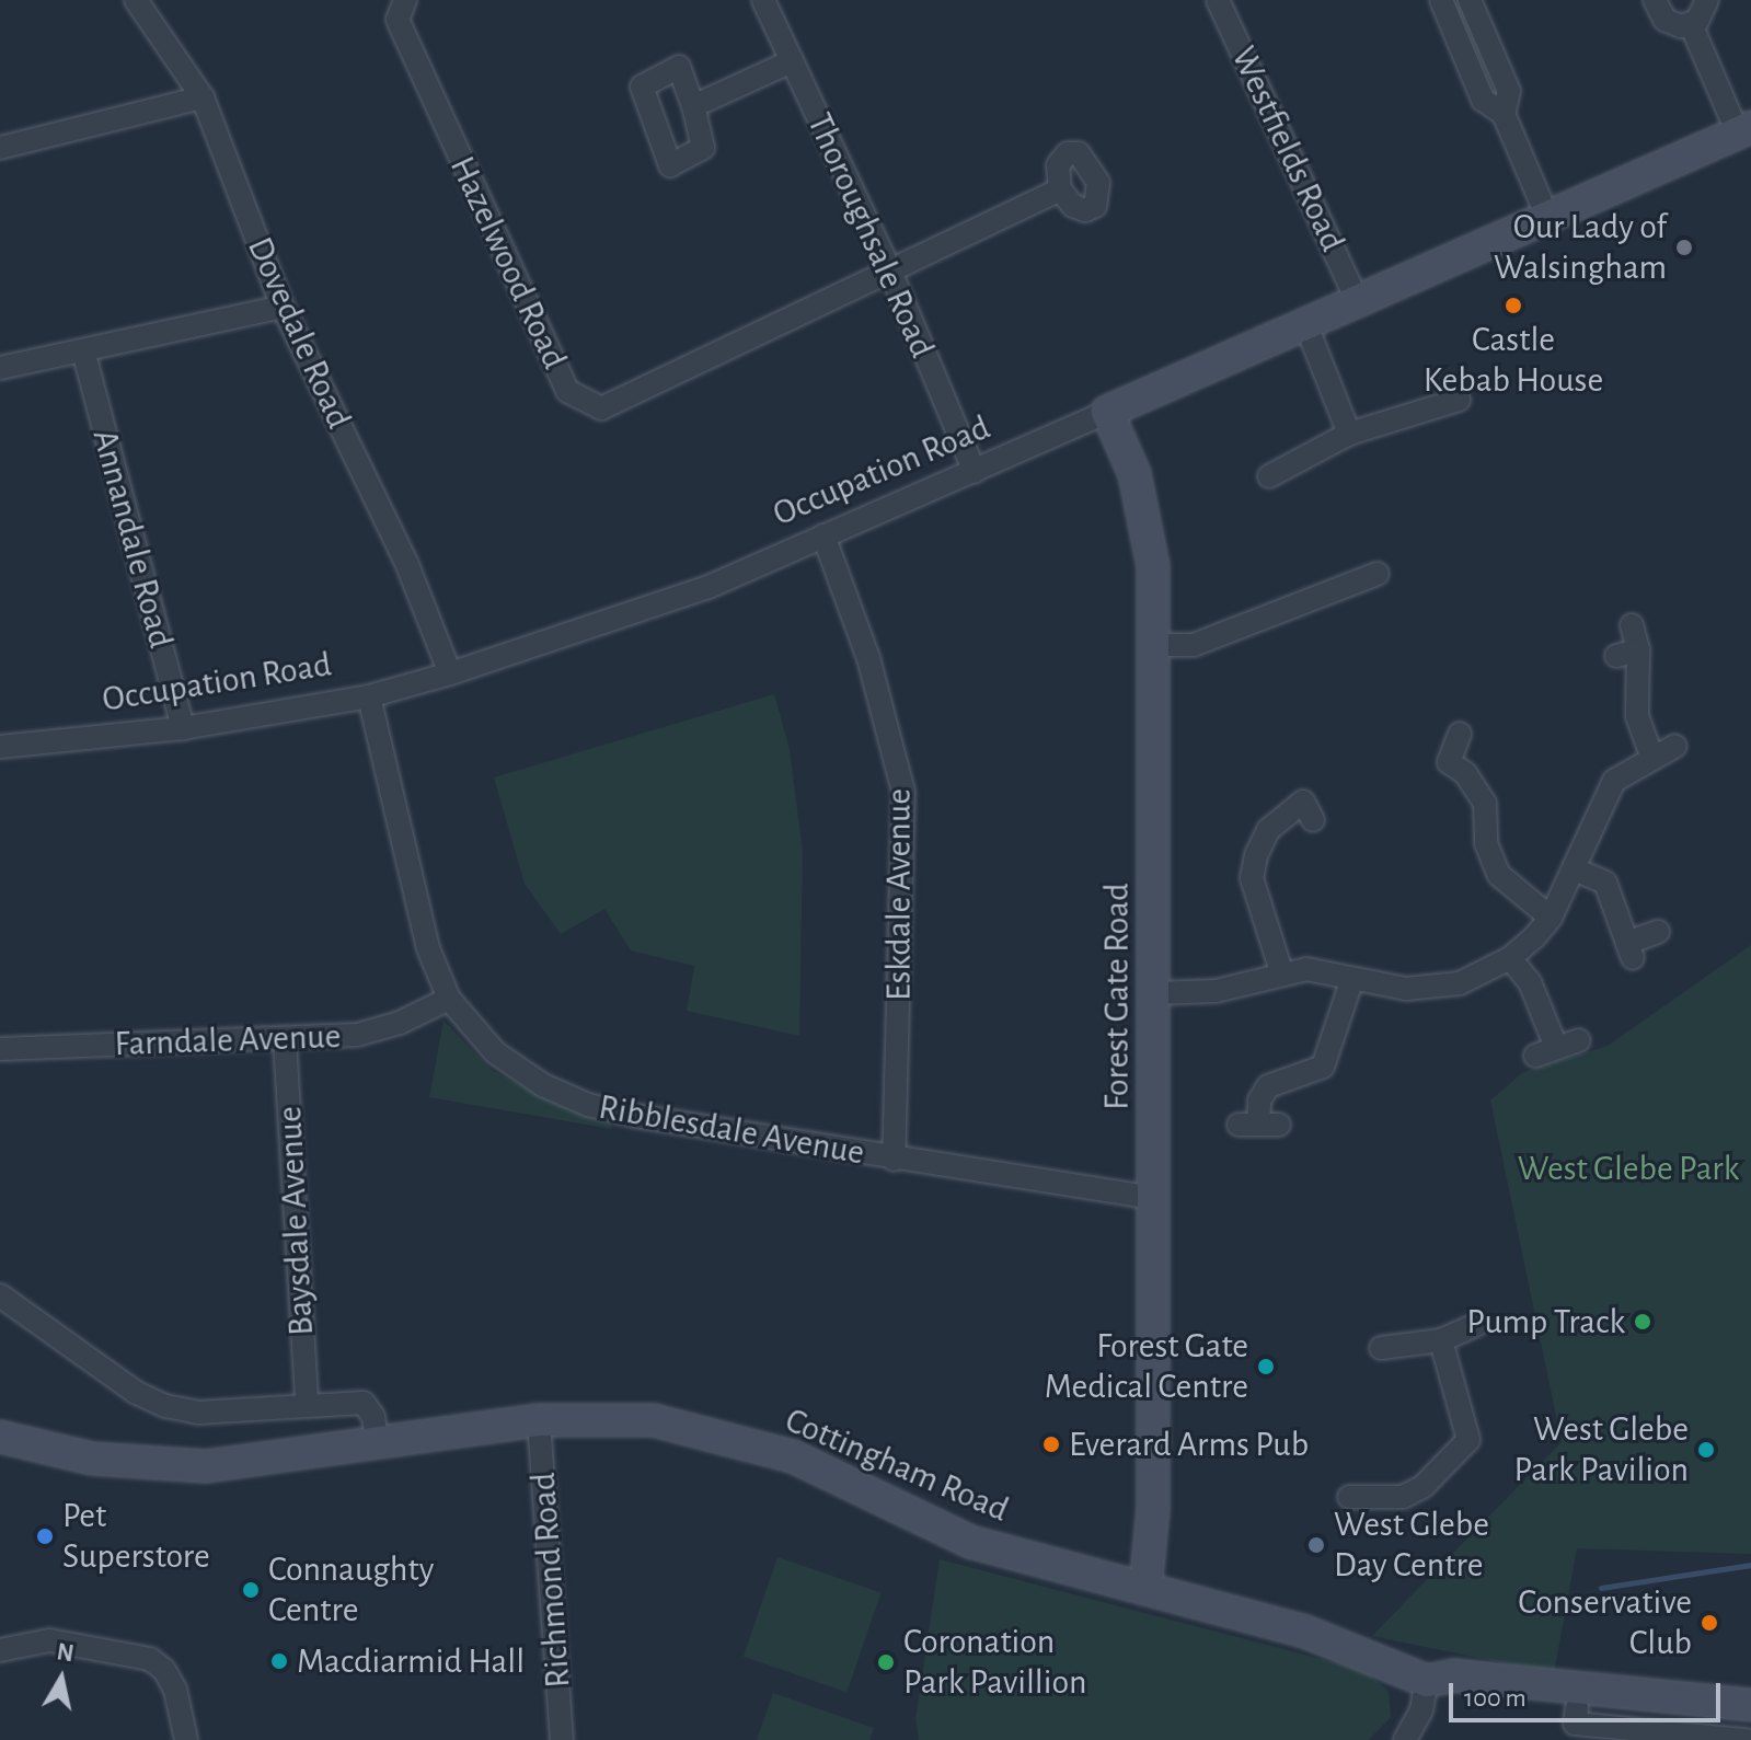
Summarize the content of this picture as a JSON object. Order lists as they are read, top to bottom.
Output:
{
  "streets": {
    "street": [
      "Westfields Road",
      "Thoroughsale Road",
      "Hazelwood Road",
      "Dovedale Road",
      "Occupation Road",
      "Annandale Road",
      "Eskdale Avenue",
      "Forest Gate Road",
      "Farndale Avenue",
      "Ribblesdale Avenue",
      "Baysdale Avenue",
      "Cottingham Road",
      "Richmond Road"
    ]
  },
  "crossings": [
    ["Westfields Road", "Occupation Road"],
    ["Thoroughsale Road", "Hazelwood Road"],
    ["Thoroughsale Road", "Occupation Road"],
    ["Dovedale Road", "Occupation Road"],
    ["Occupation Road", "Annandale Road"],
    ["Occupation Road", "Eskdale Avenue"],
    ["Occupation Road", "Forest Gate Road"],
    ["Occupation Road", "Ribblesdale Avenue"],
    ["Eskdale Avenue", "Ribblesdale Avenue"],
    ["Forest Gate Road", "Ribblesdale Avenue"],
    ["Forest Gate Road", "Cottingham Road"],
    ["Farndale Avenue", "Ribblesdale Avenue"],
    ["Farndale Avenue", "Baysdale Avenue"],
    ["Cottingham Road", "Richmond Road"]
  ],
  "parks": ["West Glebe Park"],
  "places": [
    "Our Lady of Walsingham",
    "Castle Kebab House",
    "Pump Track",
    "Forest Gate Medical Centre",
    "Everard Arms Pub",
    "West Glebe Park Pavilion",
    "Pet Superstore",
    "West Glebe Day Centre",
    "Connaughty Centre",
    "Conservative Club",
    "Macdiarmid Hall",
    "Coronation Park Pavillion"
  ],
  "scale_bar": "100 m",
  "north": "top"
}
